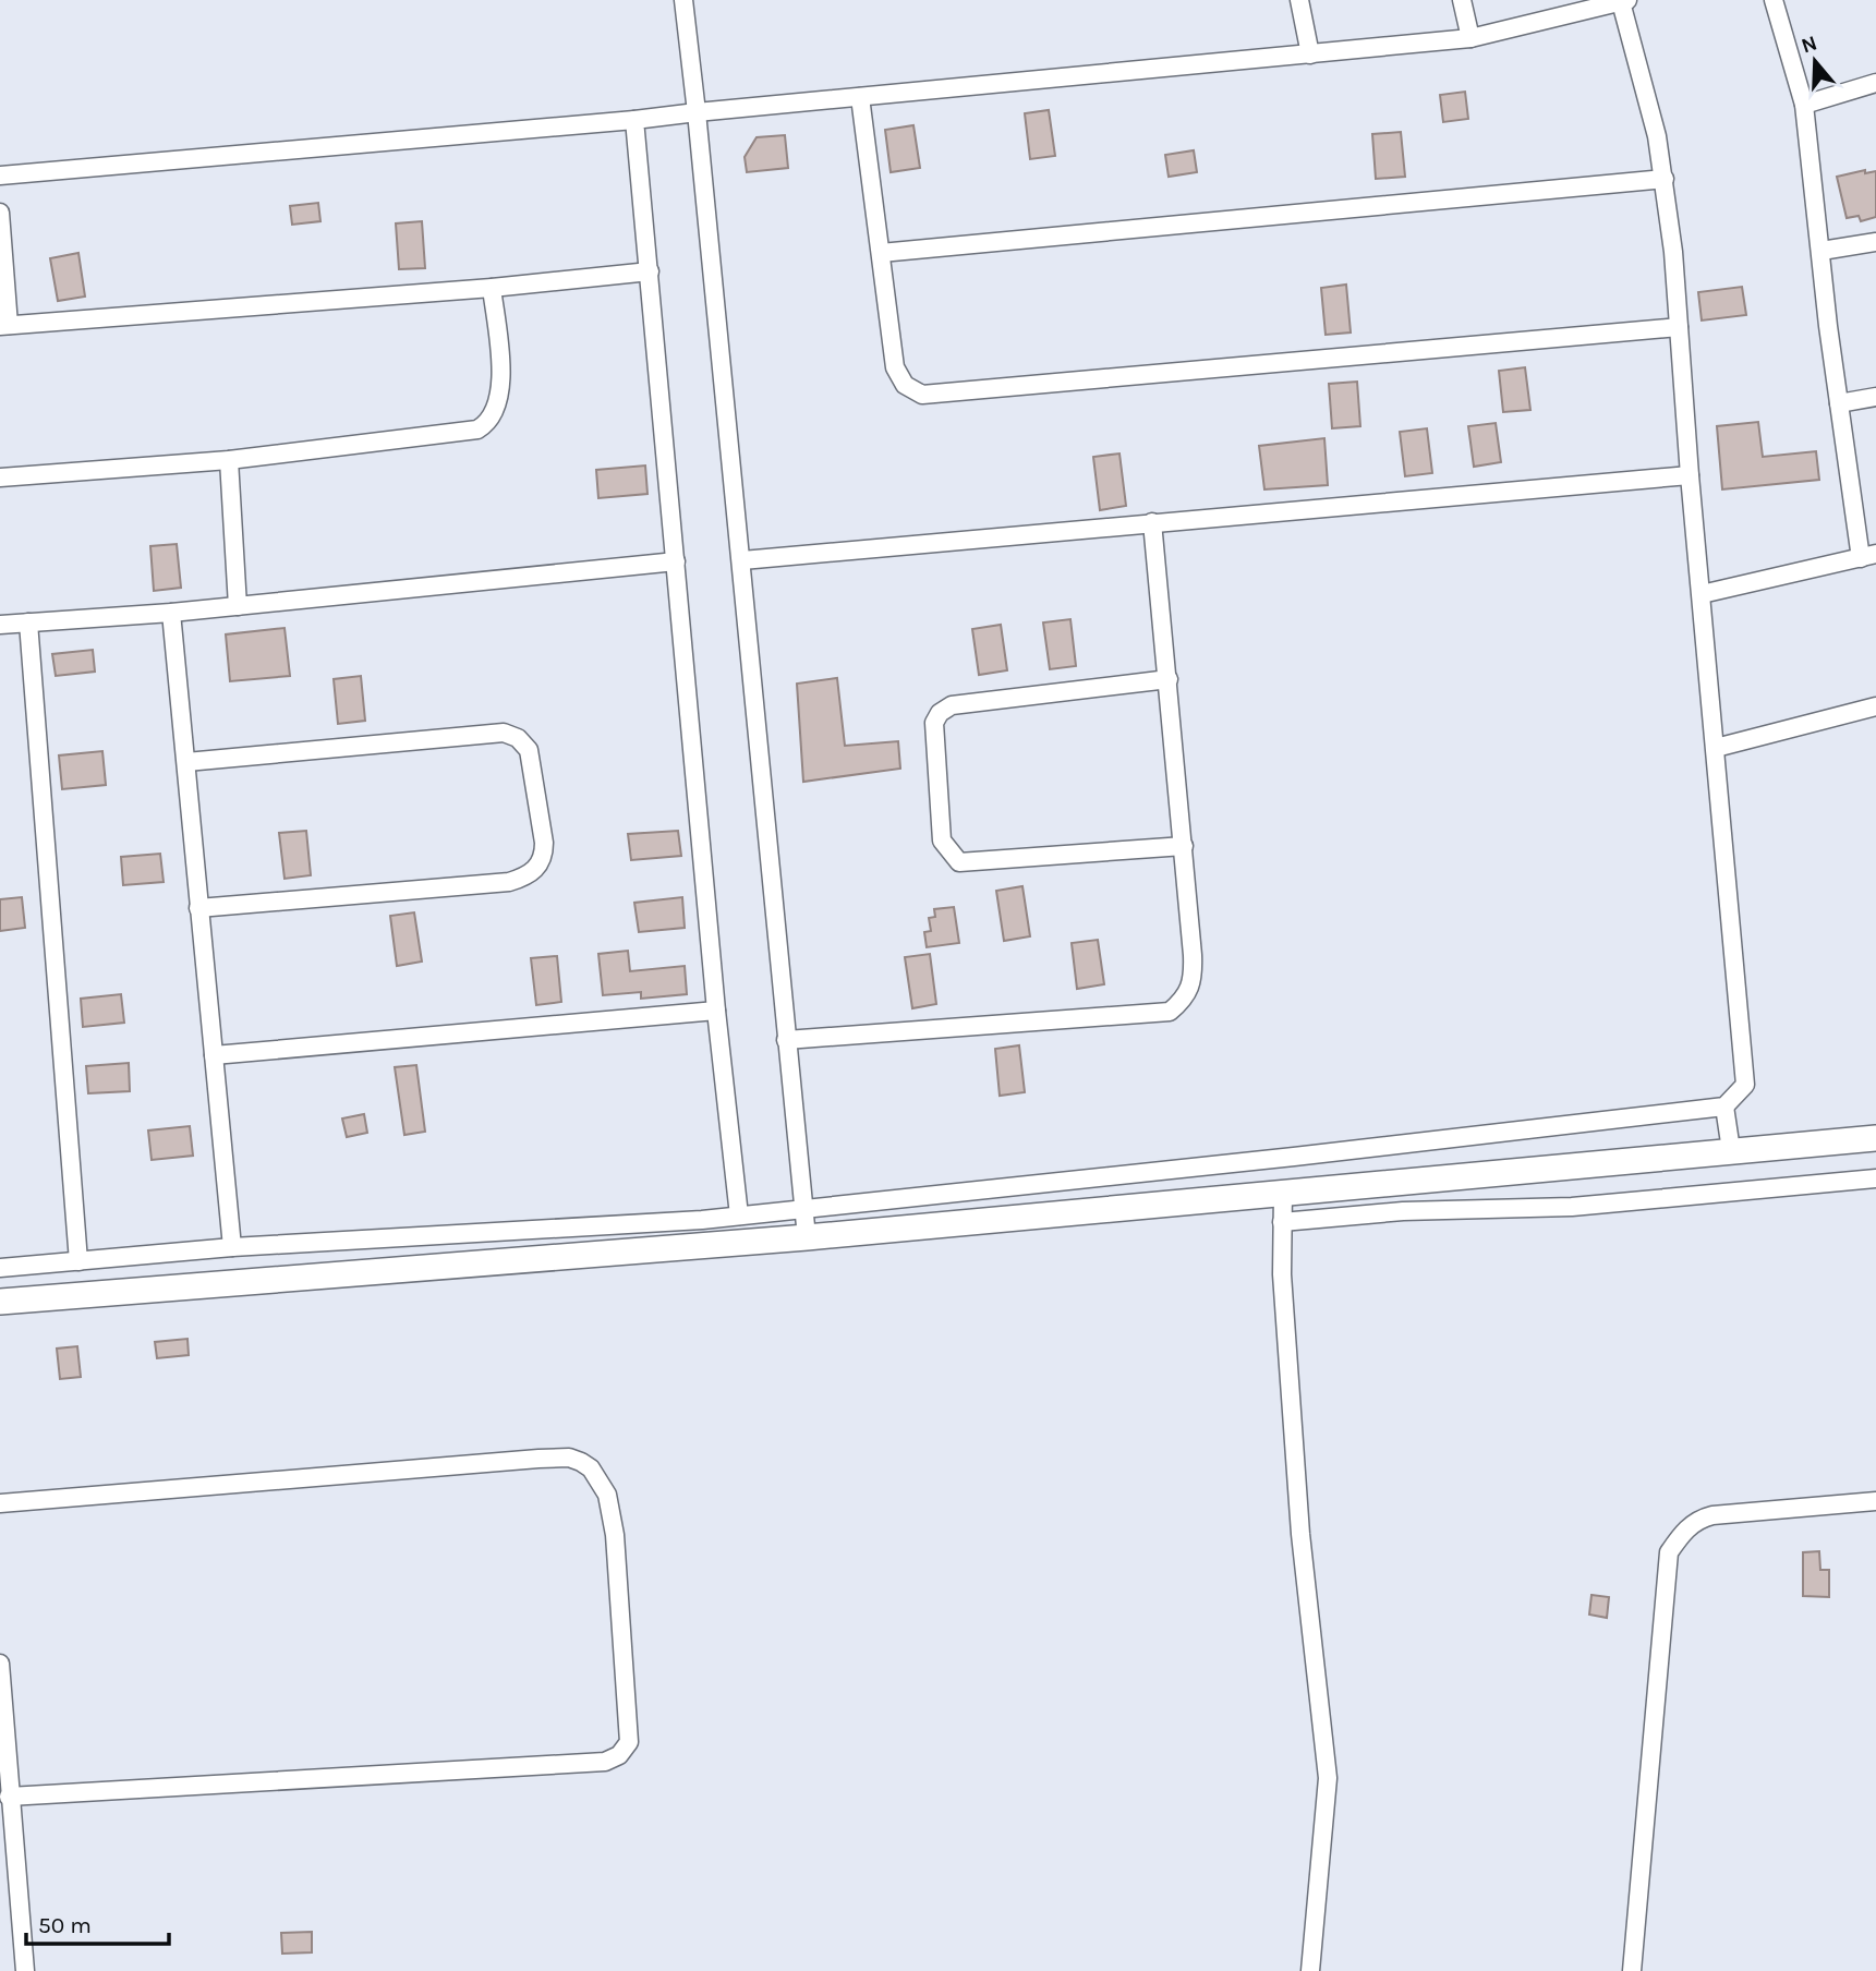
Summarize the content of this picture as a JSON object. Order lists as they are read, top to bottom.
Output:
{
  "scale_bar": "50 m",
  "north": "top"
}
